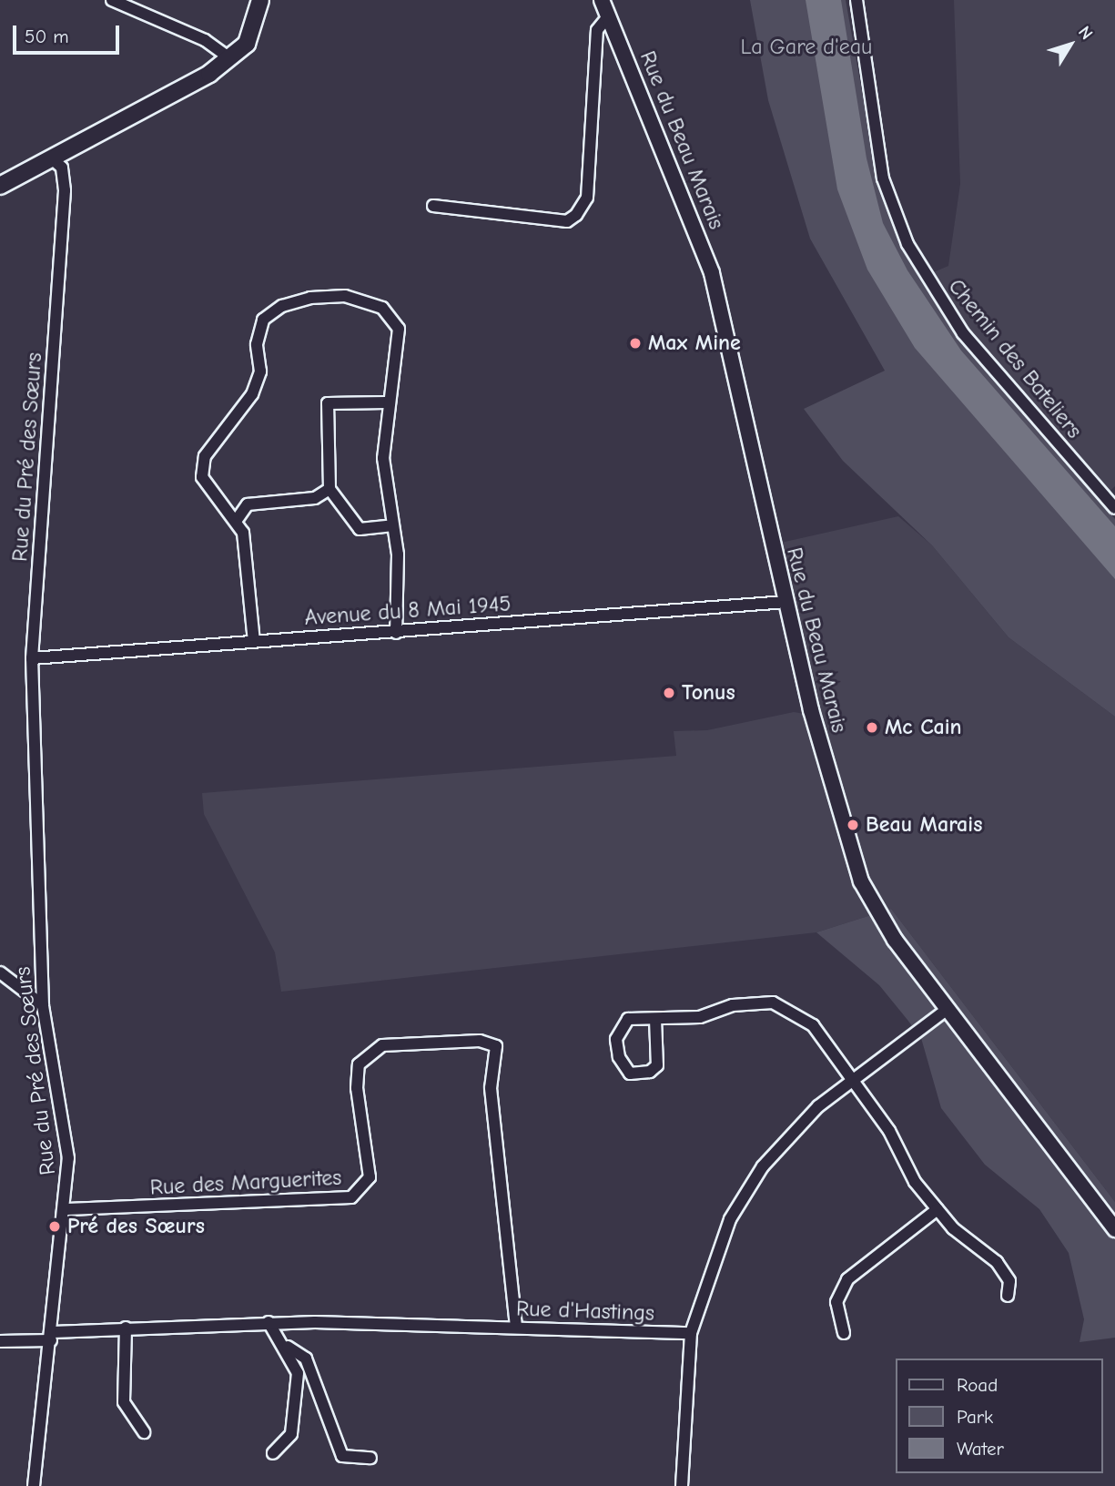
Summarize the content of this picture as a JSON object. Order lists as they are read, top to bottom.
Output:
{
  "streets": {
    "street": [
      "Rue du Beau Marais",
      "Chemin des Bateliers",
      "Rue du Pré des Sœurs",
      "Avenue du 8 Mai 1945",
      "Rue des Marguerites",
      "Rue d'Hastings"
    ]
  },
  "crossings": [
    ["Rue du Beau Marais", "Avenue du 8 Mai 1945"],
    ["Rue du Pré des Sœurs", "Avenue du 8 Mai 1945"],
    ["Rue du Pré des Sœurs", "Rue des Marguerites"],
    ["Rue du Pré des Sœurs", "Rue d'Hastings"],
    ["Rue des Marguerites", "Rue d'Hastings"]
  ],
  "parks": ["La Gare d'eau"],
  "places": [
    "Max Mine",
    "Tonus",
    "Mc Cain",
    "Beau Marais",
    "Pré des Sœurs"
  ],
  "legend": ["Road", "Park", "Water"],
  "scale_bar": "50 m",
  "north": "top right"
}
